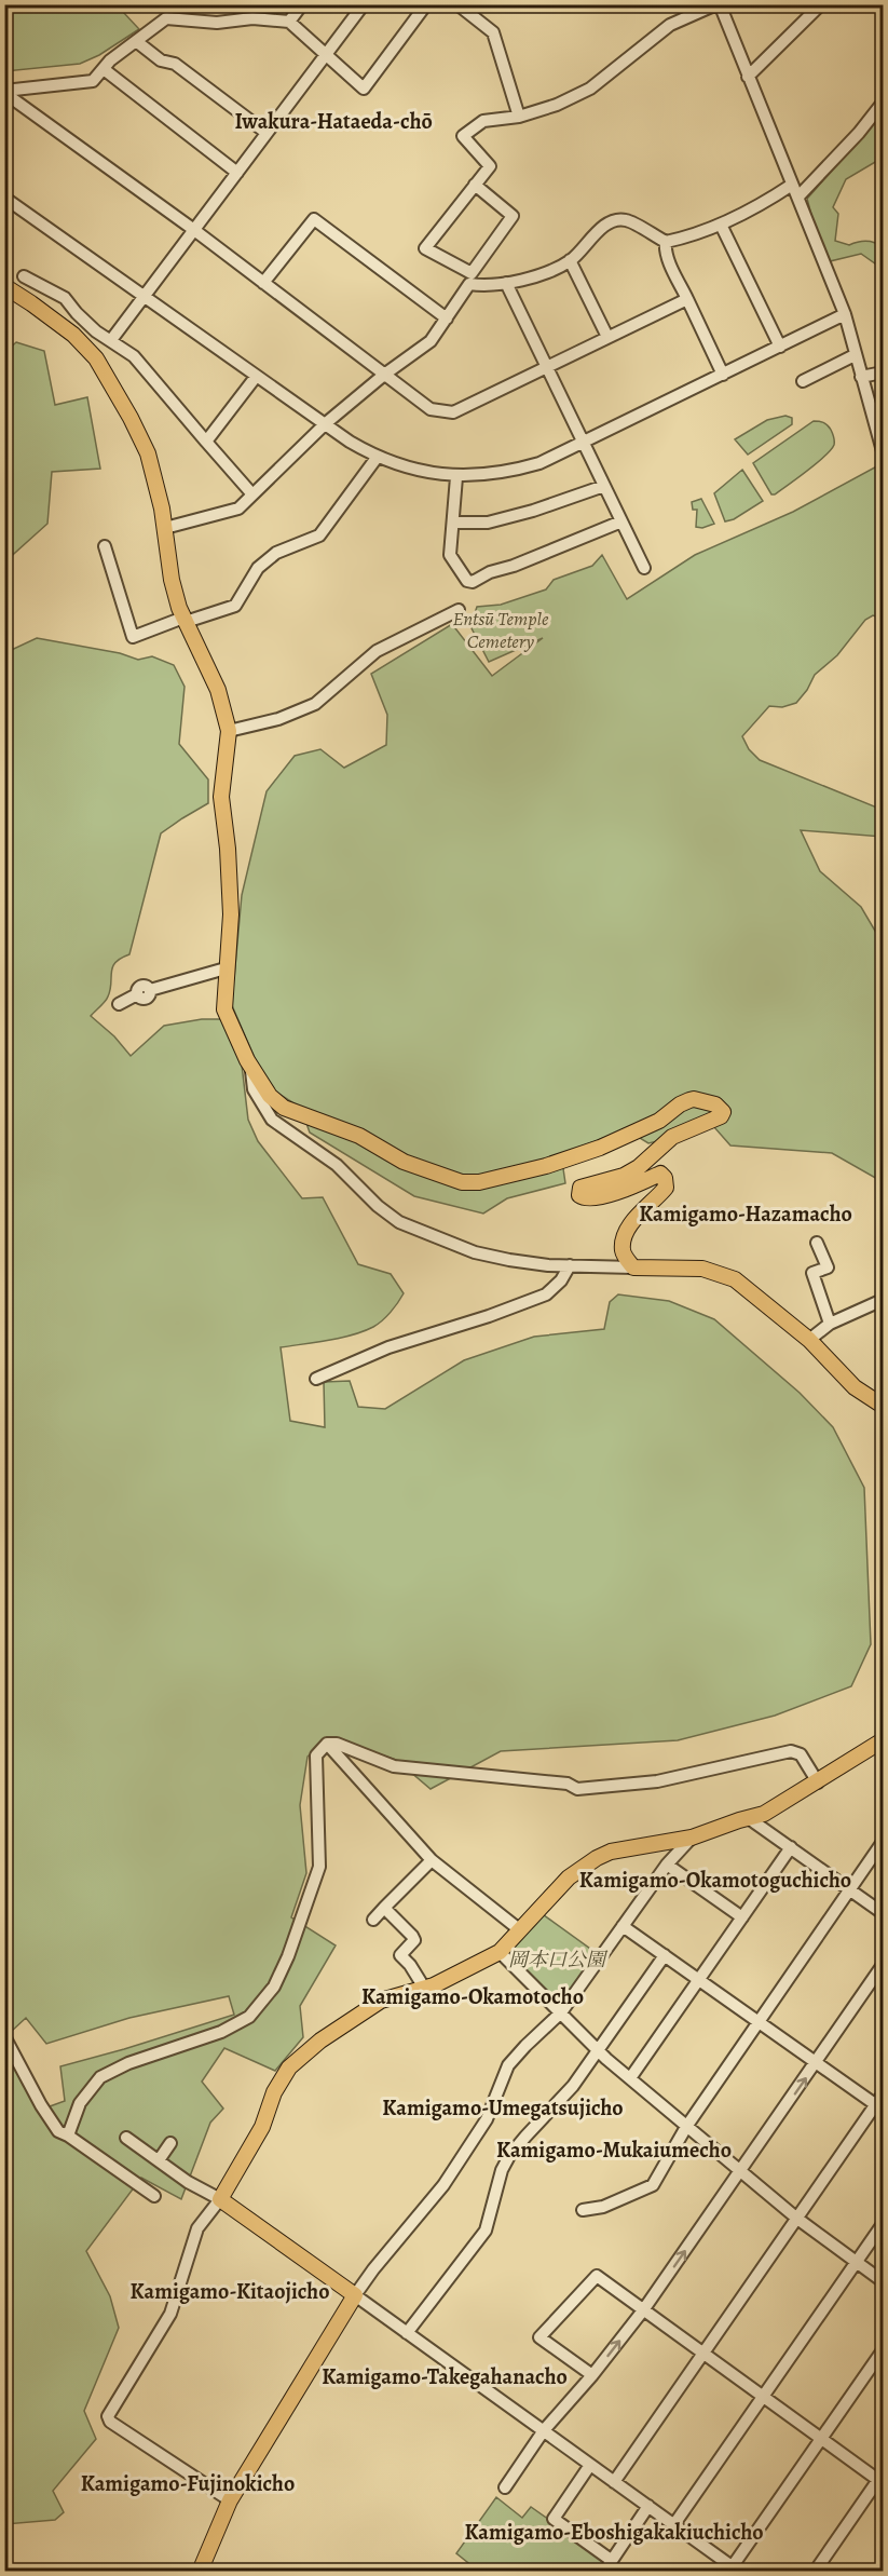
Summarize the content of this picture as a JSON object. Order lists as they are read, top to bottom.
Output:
{
  "districts": [
    "Iwakura-Hataeda-chō",
    "Kamigamo-Hazamacho",
    "Kamigamo-Okamotoguchicho",
    "Kamigamo-Okamotocho",
    "Kamigamo-Umegatsujicho",
    "Kamigamo-Mukaiumecho",
    "Kamigamo-Kitaojicho",
    "Kamigamo-Takegahanacho",
    "Kamigamo-Fujinokicho",
    "Kamigamo-Eboshigakakiuchicho"
  ],
  "parks": ["Entsū Temple Cemetery", "岡本口公園"]
}
